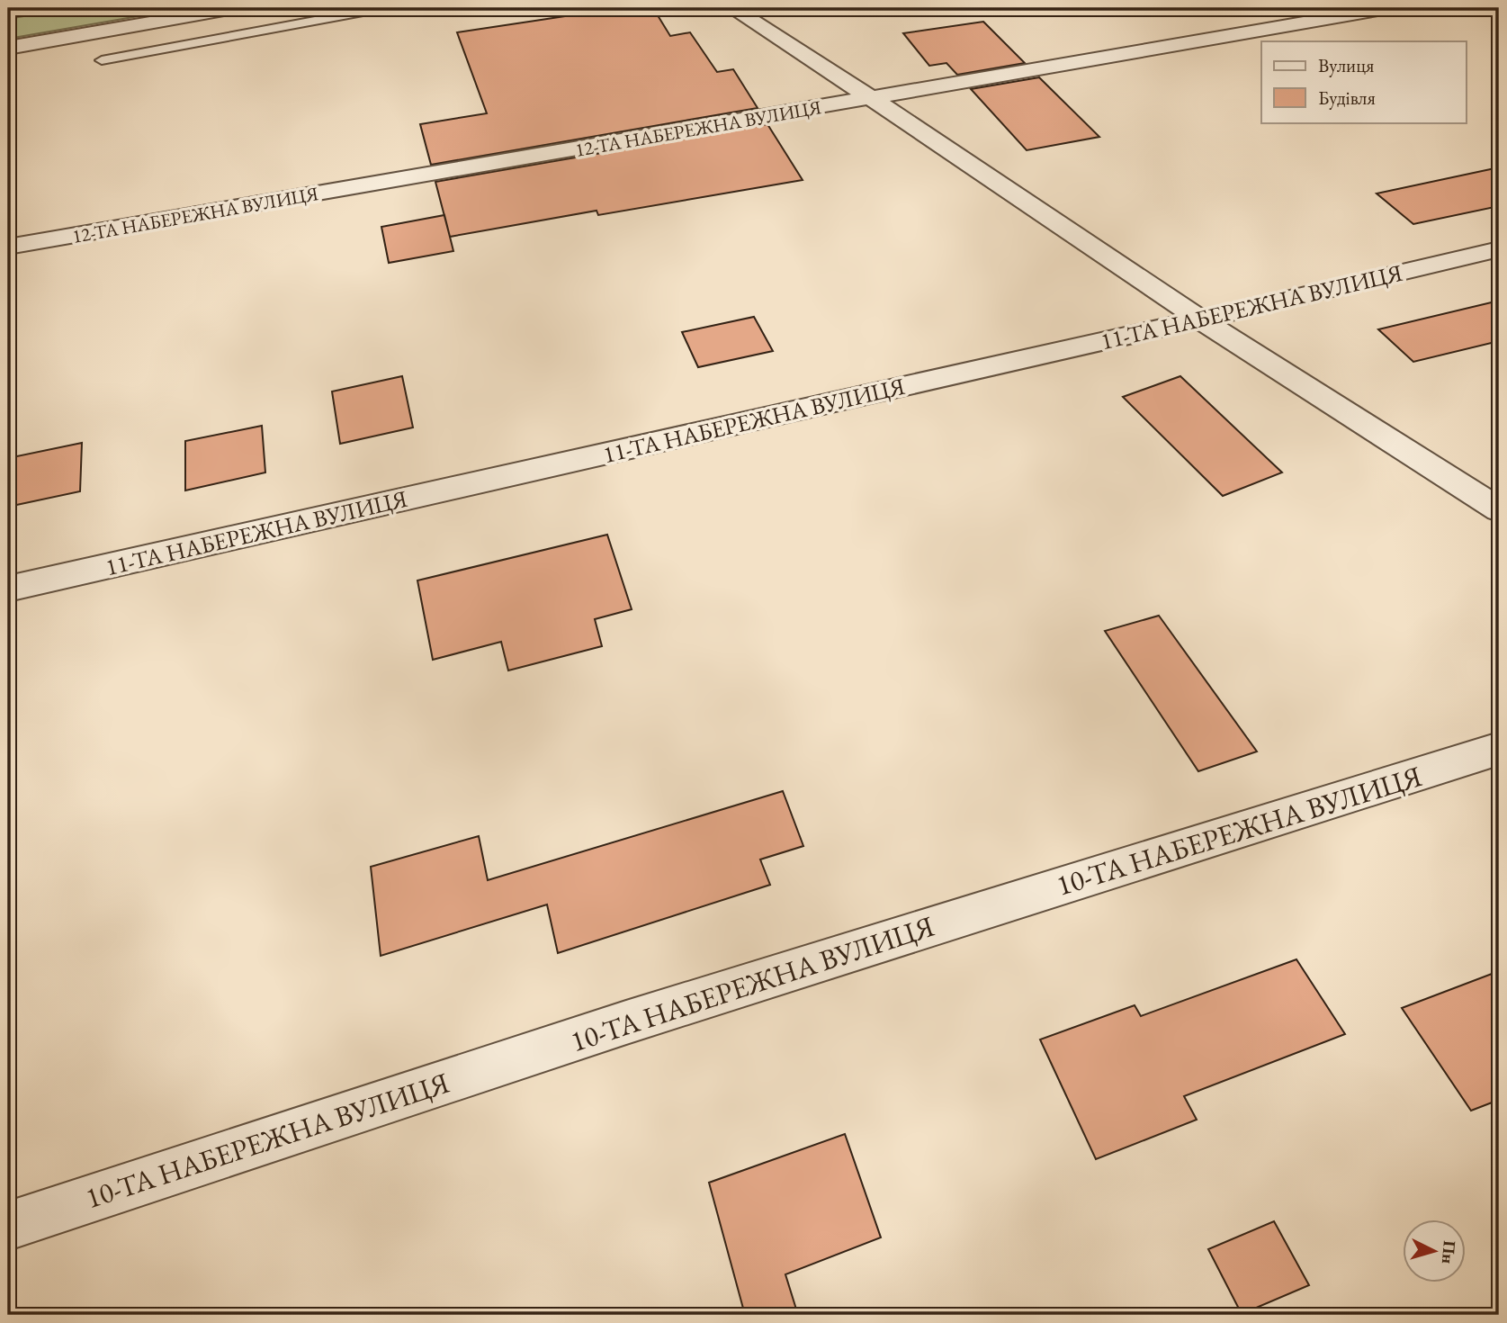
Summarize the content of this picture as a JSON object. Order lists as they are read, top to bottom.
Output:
{
  "streets": {
    "street": ["12-ТА НАБЕРЕЖНА ВУЛИЦЯ", "11-ТА НАБЕРЕЖНА ВУЛИЦЯ", "10-ТА НАБЕРЕЖНА ВУЛИЦЯ"]
  },
  "legend": ["Вулиця", "Будівля"],
  "north": "right"
}
